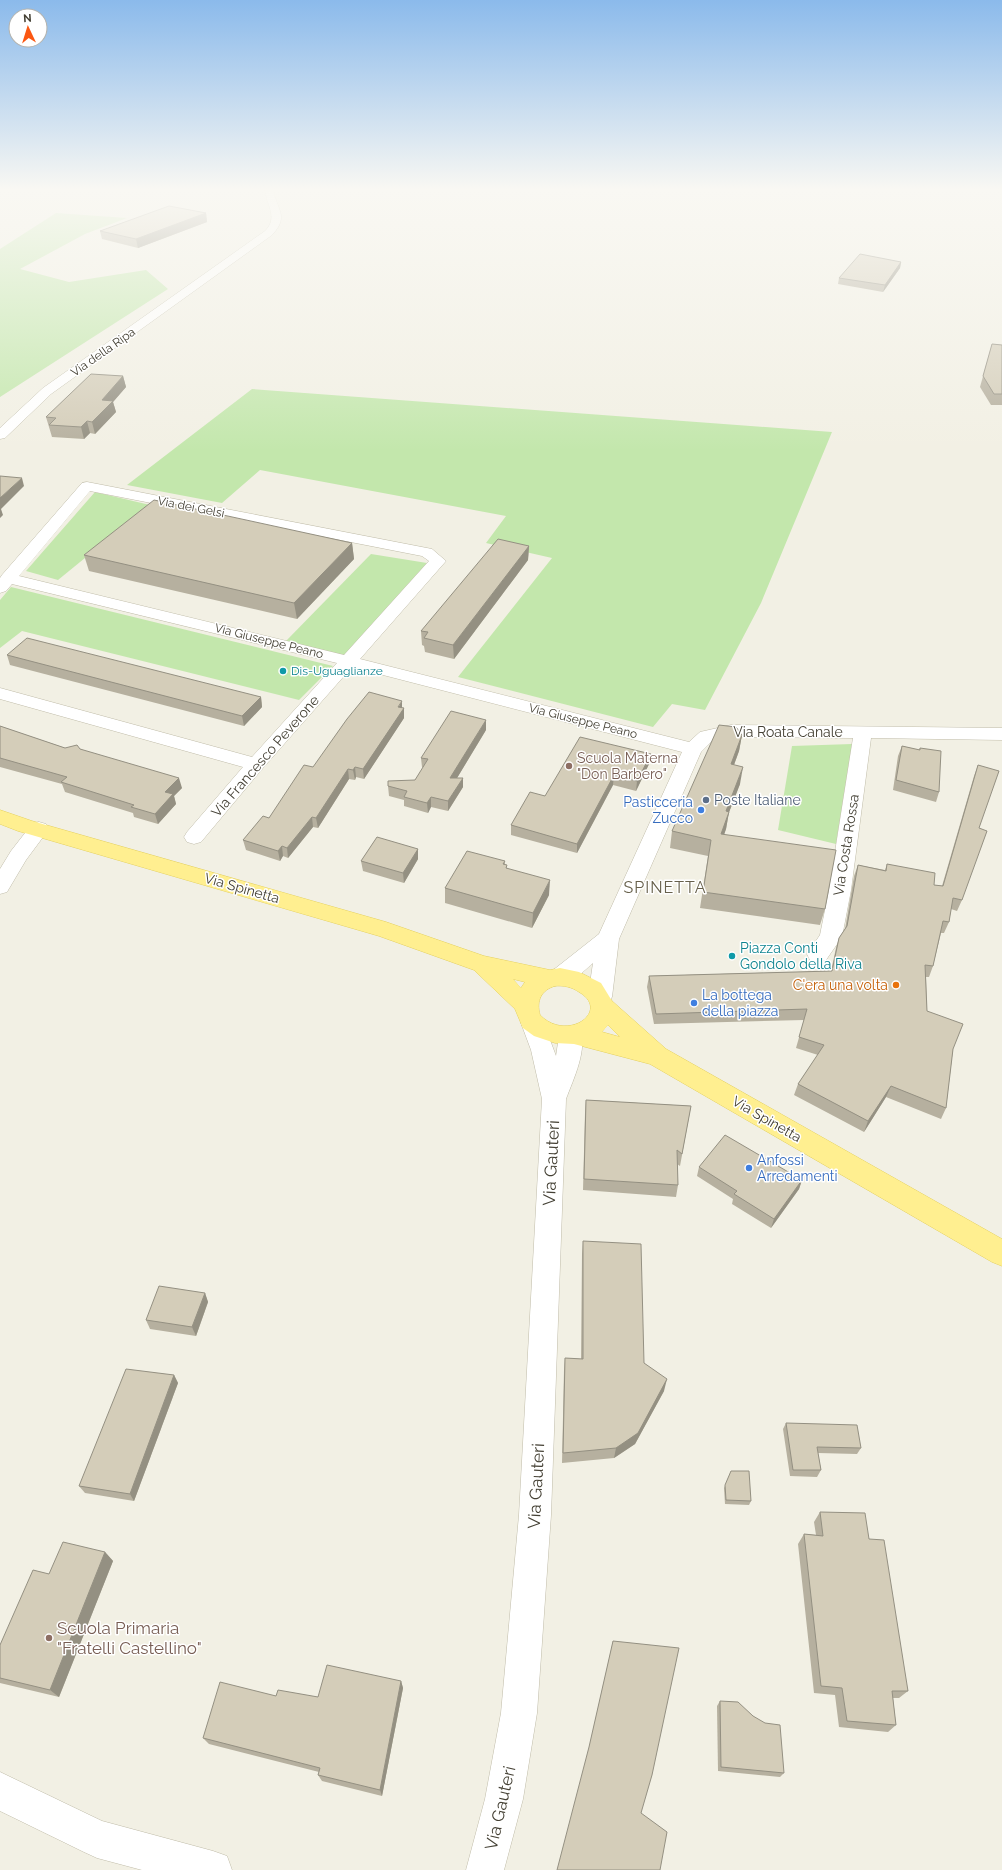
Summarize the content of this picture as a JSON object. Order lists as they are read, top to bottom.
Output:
{
  "streets": {
    "main road": ["Via Spinetta"],
    "street": [
      "Via della Ripa",
      "Via dei Gelsi",
      "Via Giuseppe Peano",
      "Via Roata Canale",
      "Via Francesco Peverone",
      "Via Costa Rossa",
      "Via Gauteri"
    ]
  },
  "crossings": [
    ["Via dei Gelsi", "Via Giuseppe Peano"],
    ["Via dei Gelsi", "Via Francesco Peverone"],
    ["Via Giuseppe Peano", "Via Roata Canale"],
    ["Via Giuseppe Peano", "Via Francesco Peverone"],
    ["Via Roata Canale", "Via Costa Rossa"],
    ["Via Roata Canale", "Via Spinetta"],
    ["Via Roata Canale", "Via Gauteri"],
    ["Via Spinetta", "Via Gauteri"]
  ],
  "districts": ["SPINETTA"],
  "places": [
    "Dis-Uguaglianze",
    "Scuola Materna \"Don Barbero\"",
    "Poste Italiane",
    "Pasticceria Zucco",
    "Piazza Conti Gondolo della Riva",
    "C'era una volta",
    "La bottega della piazza",
    "Anfossi Arredamenti",
    "Scuola Primaria \"Fratelli Castellino\""
  ],
  "north": "top"
}
